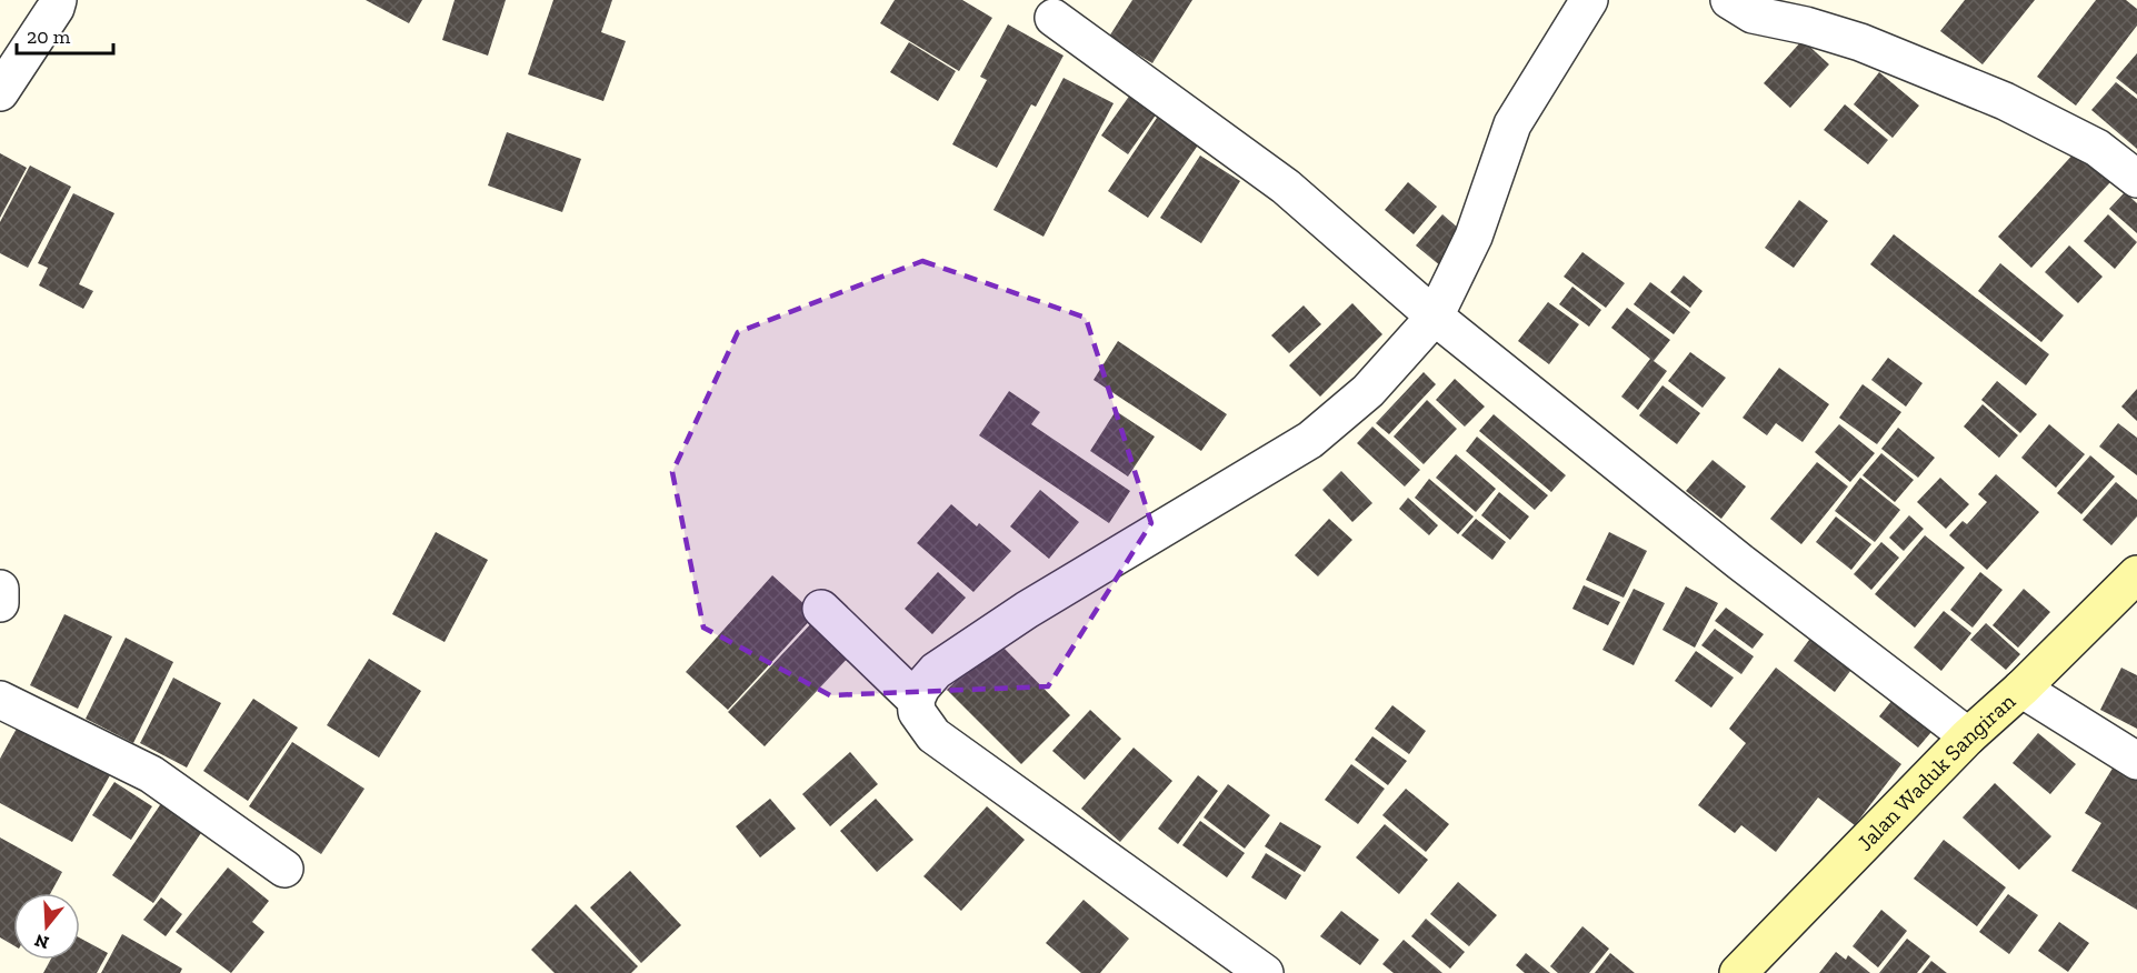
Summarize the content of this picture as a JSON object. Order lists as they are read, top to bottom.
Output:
{
  "streets": {
    "street": ["Jalan Waduk Sangiran"]
  },
  "scale_bar": "20 m",
  "north": "bottom"
}
